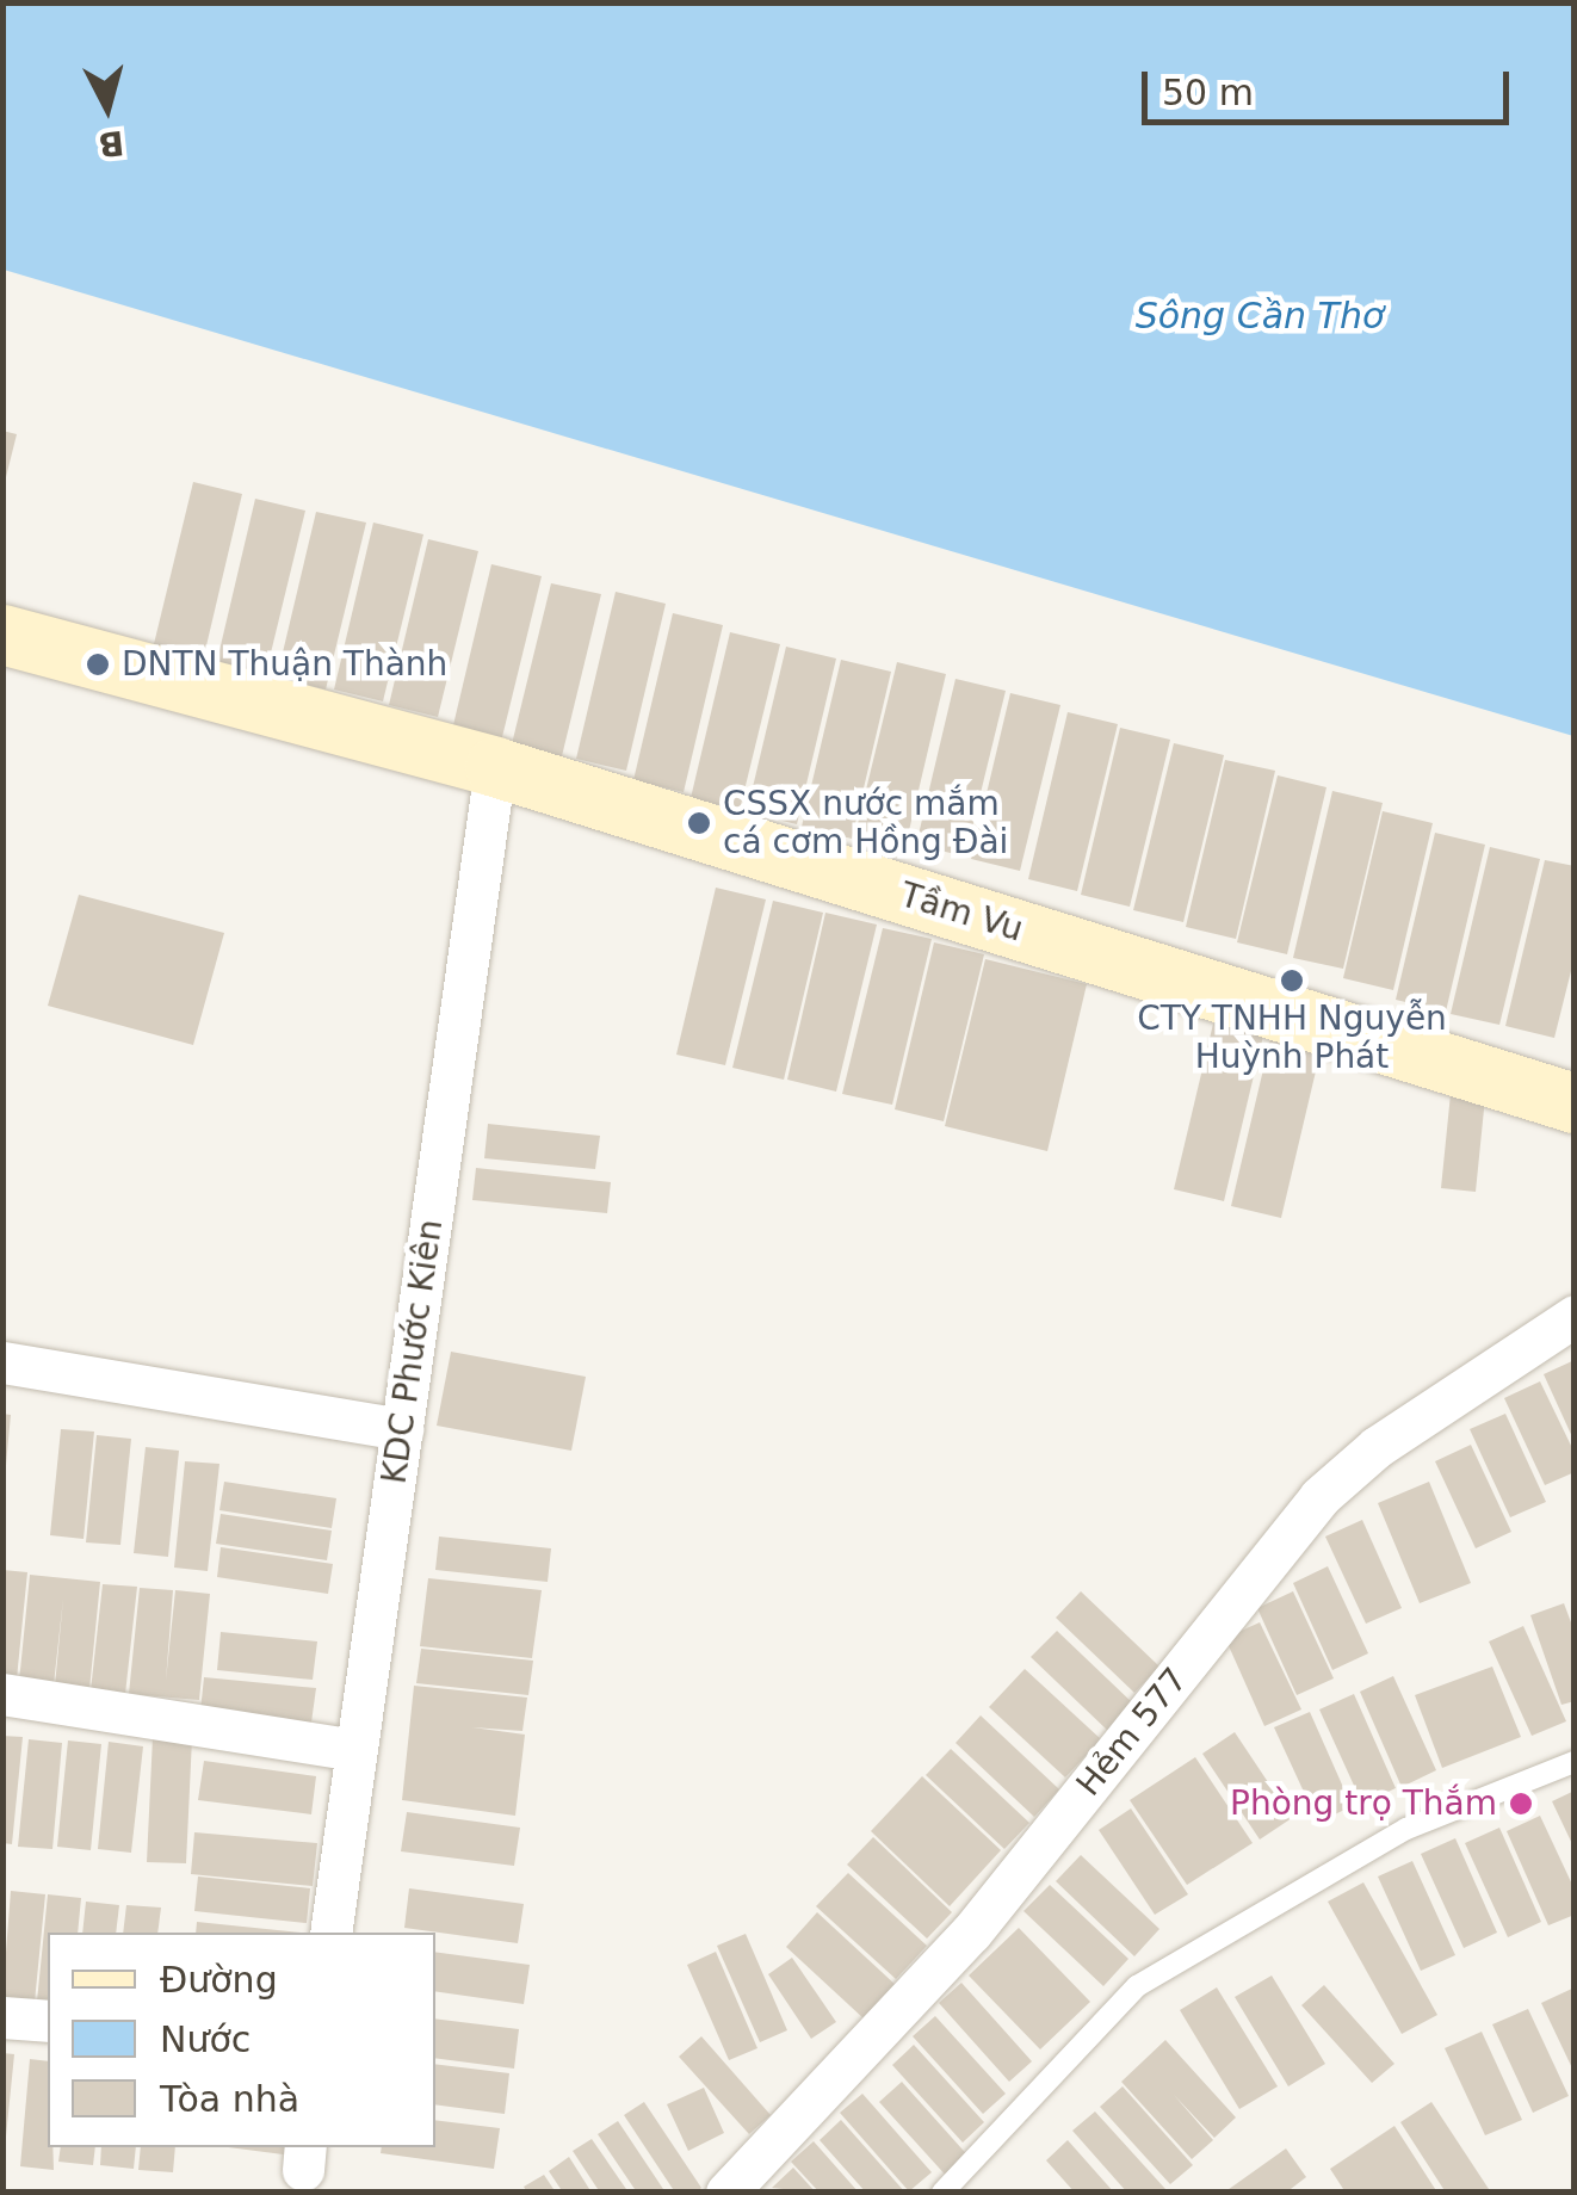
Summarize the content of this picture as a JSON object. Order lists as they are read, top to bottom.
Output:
{
  "streets": {
    "street": ["Tầm Vu", "KDC Phước Kiên", "Hẻm 577"]
  },
  "crossings": [
    ["Tầm Vu", "KDC Phước Kiên"]
  ],
  "water": ["Sông Cần Thơ"],
  "places": [
    "DNTN Thuận Thành",
    "CSSX nước mắm cá cơm Hồng Đài",
    "CTY TNHH Nguyễn Huỳnh Phát",
    "Phòng trọ Thắm"
  ],
  "legend": ["Đường", "Nước", "Tòa nhà"],
  "scale_bar": "50 m",
  "north": "bottom"
}
